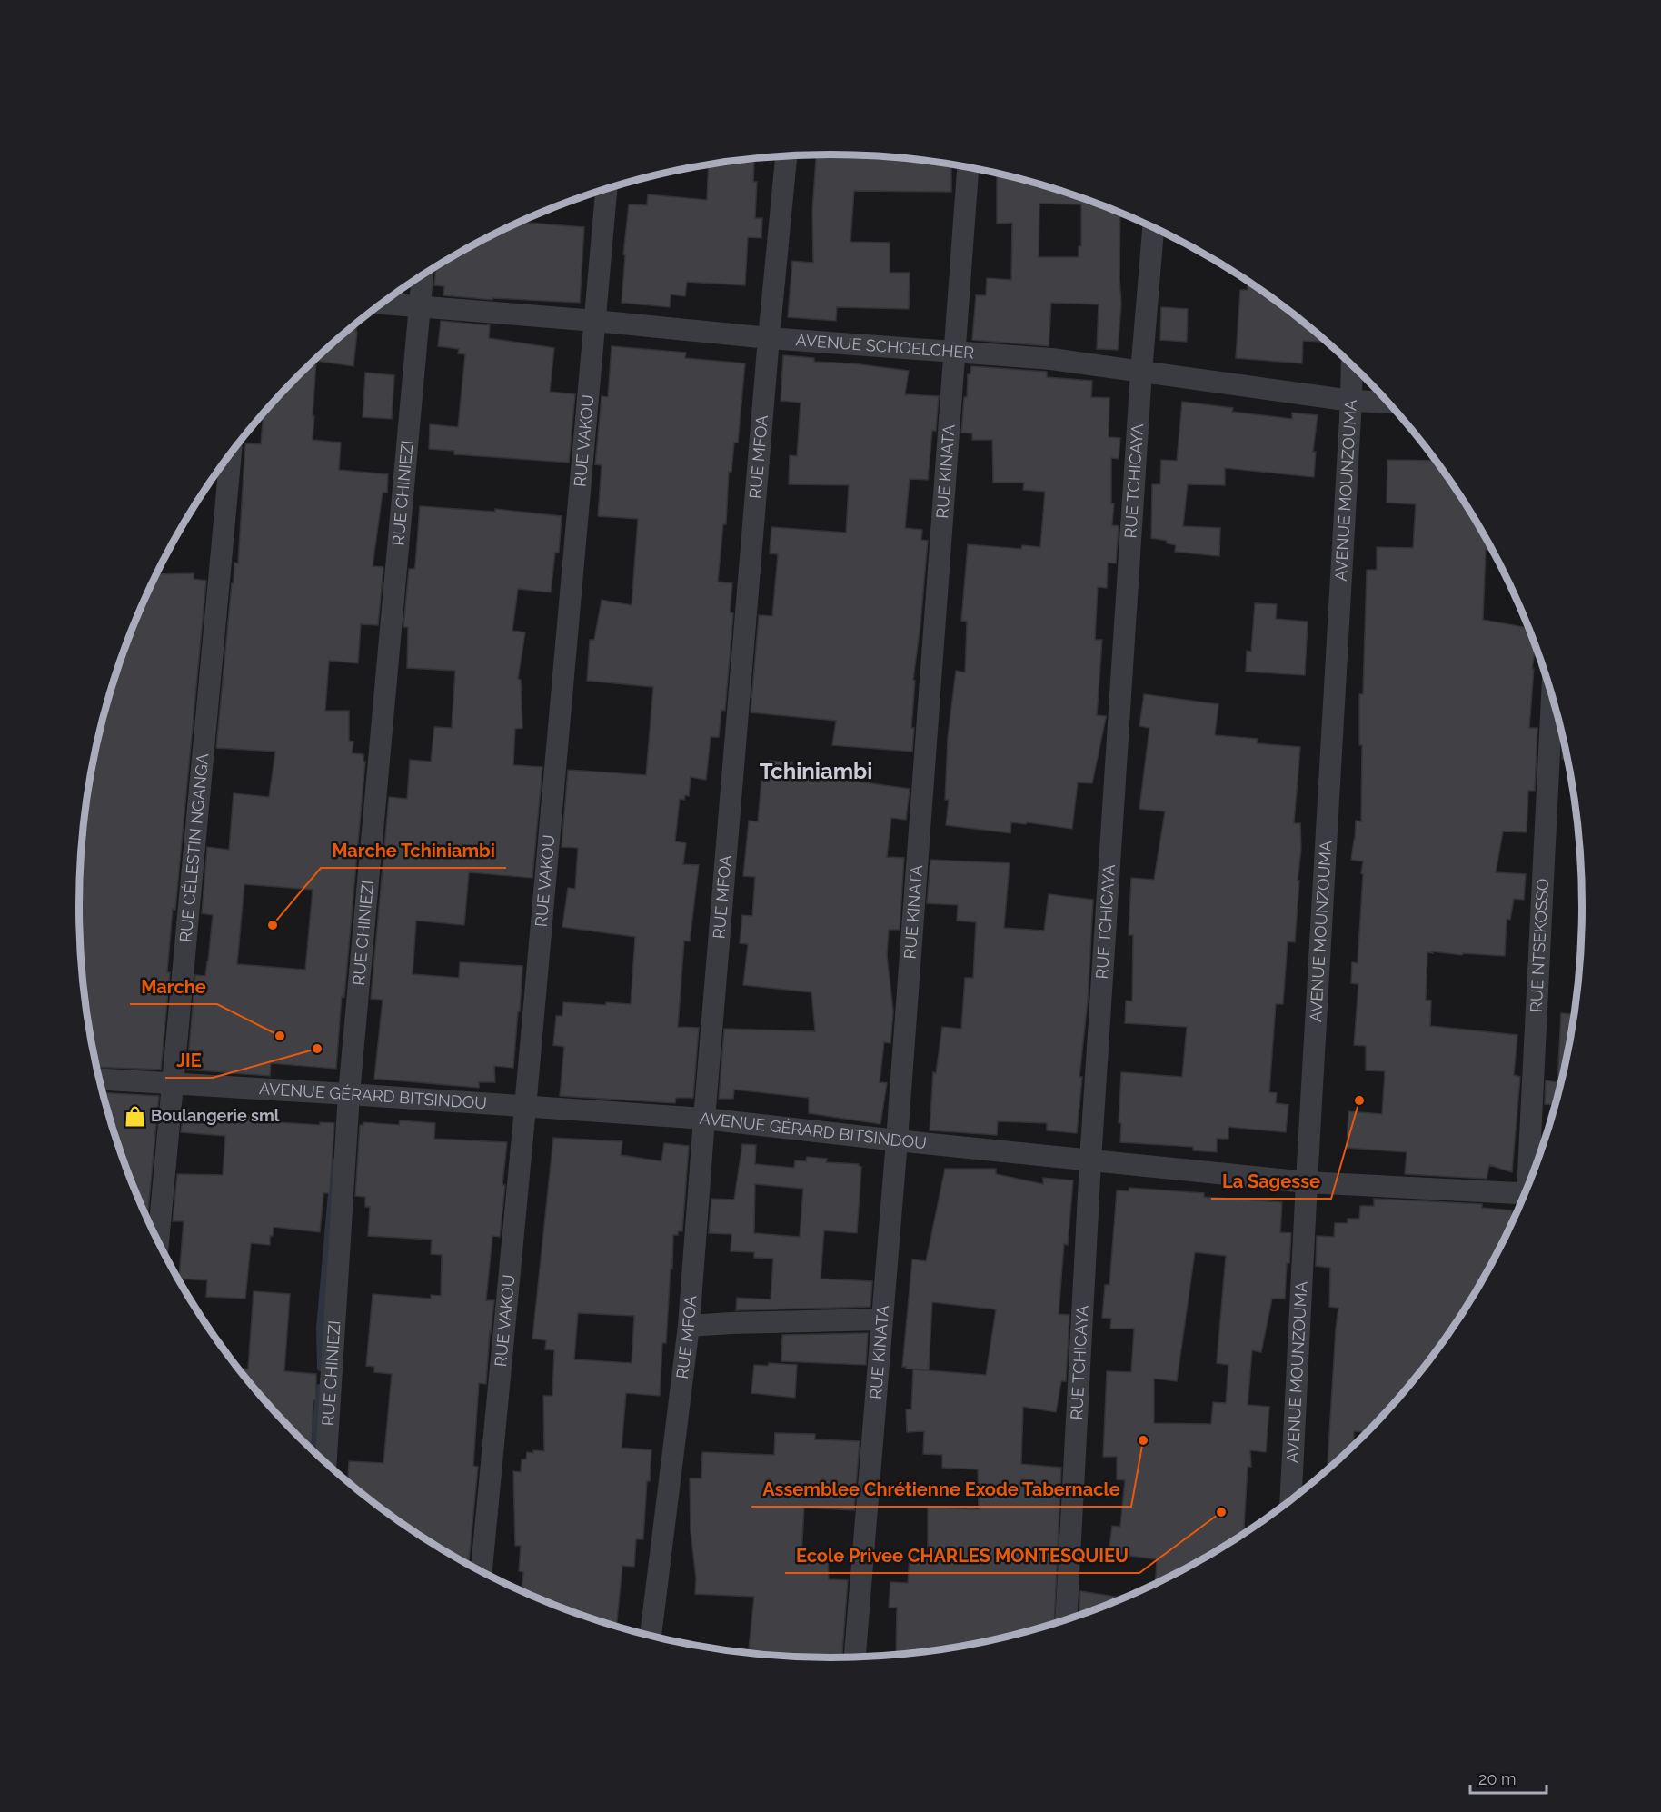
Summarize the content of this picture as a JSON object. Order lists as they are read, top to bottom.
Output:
{
  "streets": {
    "street": [
      "AVENUE SCHOELCHER",
      "RUE VAKOU",
      "RUE MFOA",
      "RUE KINATA",
      "RUE TCHICAYA",
      "AVENUE MOUNZOUMA",
      "RUE CHINIEZI",
      "RUE CÉLESTIN NGANGA",
      "RUE NTSEKOSSO",
      "AVENUE GÉRARD BITSINDOU"
    ]
  },
  "crossings": [
    ["AVENUE SCHOELCHER", "RUE VAKOU"],
    ["AVENUE SCHOELCHER", "RUE MFOA"],
    ["AVENUE SCHOELCHER", "RUE KINATA"],
    ["AVENUE SCHOELCHER", "RUE TCHICAYA"],
    ["AVENUE SCHOELCHER", "AVENUE MOUNZOUMA"],
    ["AVENUE SCHOELCHER", "RUE CHINIEZI"],
    ["RUE VAKOU", "AVENUE GÉRARD BITSINDOU"],
    ["RUE MFOA", "AVENUE GÉRARD BITSINDOU"],
    ["RUE KINATA", "AVENUE GÉRARD BITSINDOU"],
    ["RUE TCHICAYA", "AVENUE GÉRARD BITSINDOU"],
    ["AVENUE MOUNZOUMA", "AVENUE GÉRARD BITSINDOU"],
    ["RUE CHINIEZI", "AVENUE GÉRARD BITSINDOU"],
    ["RUE CÉLESTIN NGANGA", "AVENUE GÉRARD BITSINDOU"]
  ],
  "districts": ["Tchiniambi"],
  "places": {
    "other": [
      "Marche Tchiniambi",
      "Marche",
      "JIE",
      "La Sagesse",
      "Assemblee Chrétienne Exode Tabernacle",
      "Ecole Privee CHARLES MONTESQUIEU"
    ],
    "shop": ["Boulangerie sml"]
  },
  "scale_bar": "20 m"
}
